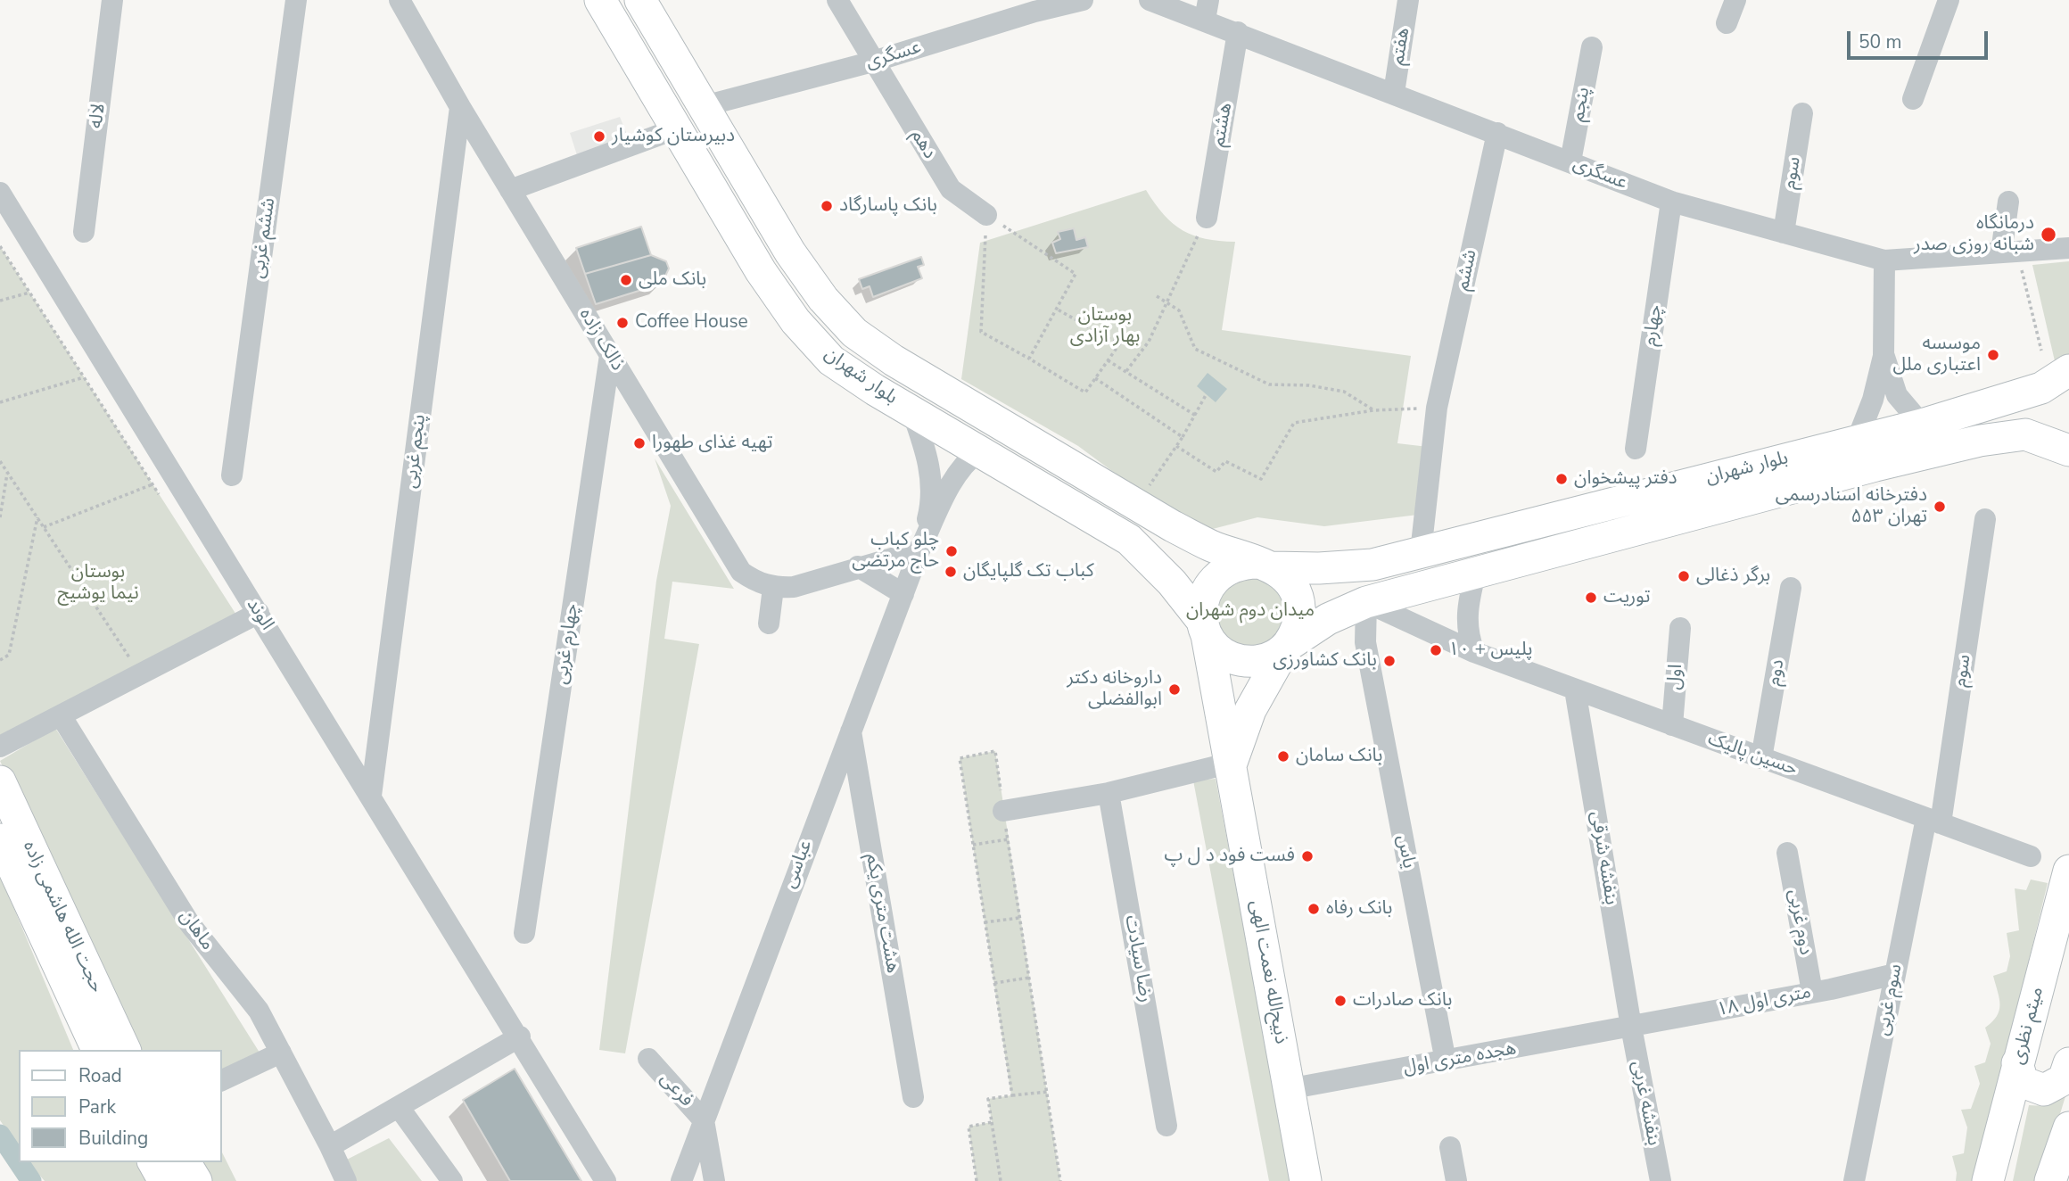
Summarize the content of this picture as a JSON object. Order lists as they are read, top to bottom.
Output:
{
  "streets": {
    "street": [
      "هفتم",
      "عسگری",
      "پنجم",
      "لاله",
      "هشتم",
      "دهم",
      "سوم",
      "ششم غربی",
      "ششم",
      "چهارم",
      "ذالک زاده",
      "بلوار شهران",
      "پنجم غربی",
      "الوند",
      "چهارم غربی",
      "دوم",
      "اول",
      "حسین پالیک",
      "یاس",
      "بنفشه شرقی",
      "عباسی",
      "هشت متری یکم",
      "حجت الله هاشمی زاده",
      "دوم غربی",
      "ماهان",
      "رضا سیادت",
      "ذبیح‌الله نعمت الهی",
      "سوم غربی",
      "۱۸ متری اول",
      "میثم نظری",
      "هجده متری اول",
      "فرعی",
      "بنفشه غربی"
    ]
  },
  "crossings": [
    ["هفتم", "عسگری"],
    ["عسگری", "پنجم"],
    ["عسگری", "هشتم"],
    ["عسگری", "دهم"],
    ["عسگری", "سوم"],
    ["عسگری", "ششم"],
    ["عسگری", "چهارم"],
    ["عسگری", "بلوار شهران"],
    ["سوم", "حسین پالیک"],
    ["سوم", "سوم غربی"],
    ["ششم", "بلوار شهران"],
    ["ذالک زاده", "پنجم غربی"],
    ["ذالک زاده", "چهارم غربی"],
    ["بلوار شهران", "حسین پالیک"],
    ["بلوار شهران", "یاس"],
    ["بلوار شهران", "ذبیح‌الله نعمت الهی"],
    ["پنجم غربی", "الوند"],
    ["دوم", "حسین پالیک"],
    ["اول", "حسین پالیک"],
    ["حسین پالیک", "یاس"],
    ["حسین پالیک", "بنفشه شرقی"],
    ["حسین پالیک", "سوم غربی"],
    ["یاس", "هجده متری اول"],
    ["بنفشه شرقی", "۱۸ متری اول"],
    ["بنفشه شرقی", "هجده متری اول"],
    ["بنفشه شرقی", "بنفشه غربی"],
    ["عباسی", "هشت متری یکم"],
    ["عباسی", "فرعی"],
    ["دوم غربی", "۱۸ متری اول"],
    ["ذبیح‌الله نعمت الهی", "هجده متری اول"],
    ["سوم غربی", "۱۸ متری اول"],
    ["۱۸ متری اول", "هجده متری اول"],
    ["۱۸ متری اول", "بنفشه غربی"],
    ["هجده متری اول", "بنفشه غربی"]
  ],
  "parks": ["بوستان بهار آزادی", "بوستان نیما یوشیج", "میدان دوم شهران"],
  "places": [
    "دبیرستان کوشیار",
    "بانک پاسارگاد",
    "درمانگاه شبانه روزی صدر",
    "بانک ملی",
    "Coffee House",
    "موسسه اعتباری ملل",
    "تهیه غذای طهورا",
    "دفتر پیشخوان",
    "دفترخانه اسنادرسمی ۵۵۳ تهران",
    "چلو کباب حاج مرتضی",
    "کباب تک گلپایگان",
    "برگر ذغالی",
    "توریت",
    "پلیس + ۱۰",
    "بانک کشاورزی",
    "داروخانه دکتر ابوالفضلی",
    "بانک سامان",
    "فست فود د ل پ",
    "بانک رفاه",
    "بانک صادرات"
  ],
  "legend": ["Road", "Park", "Building"],
  "scale_bar": "50 m"
}
